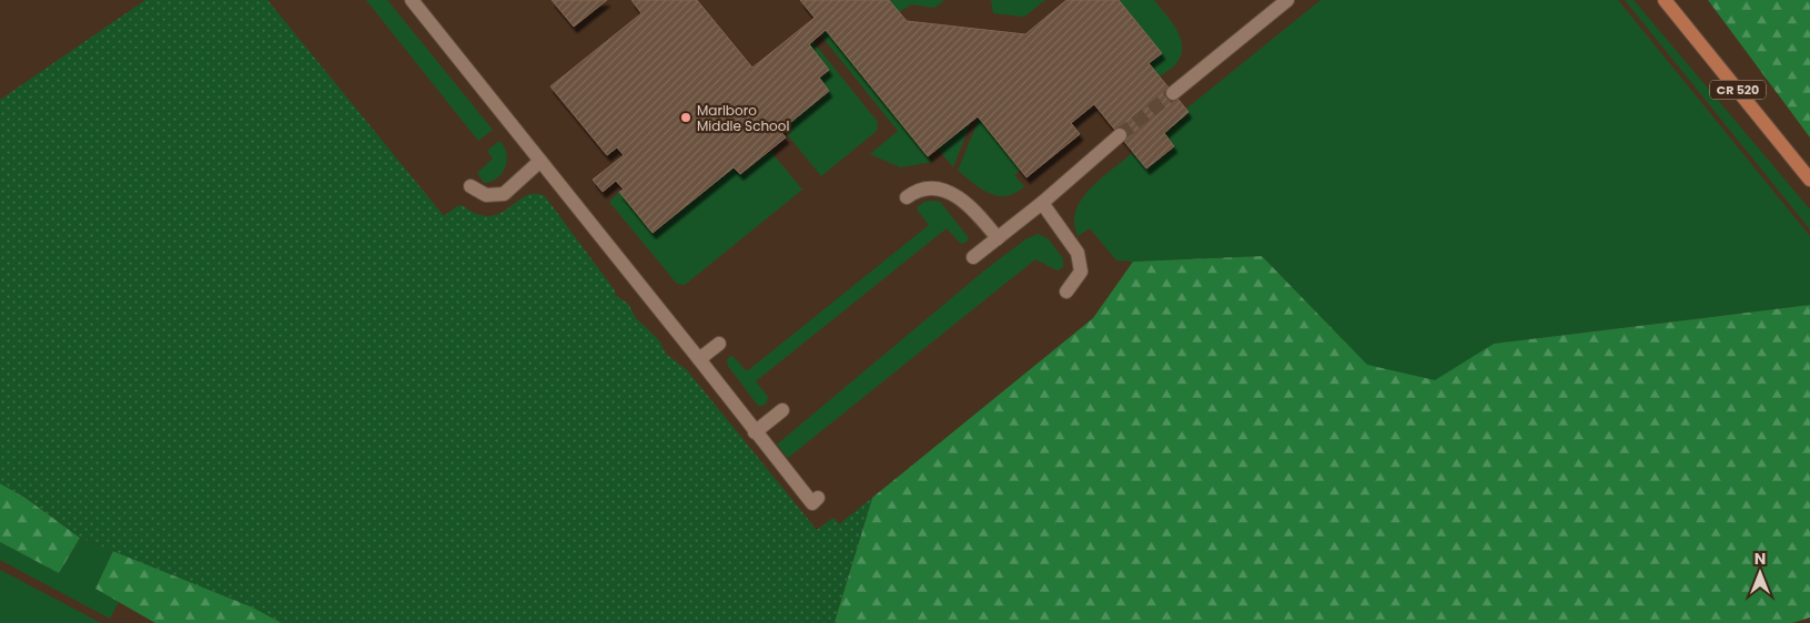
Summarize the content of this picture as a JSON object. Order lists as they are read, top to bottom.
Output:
{
  "streets": {
    "main road": ["CR 520"]
  },
  "places": ["Marlboro Middle School"],
  "north": "top"
}
